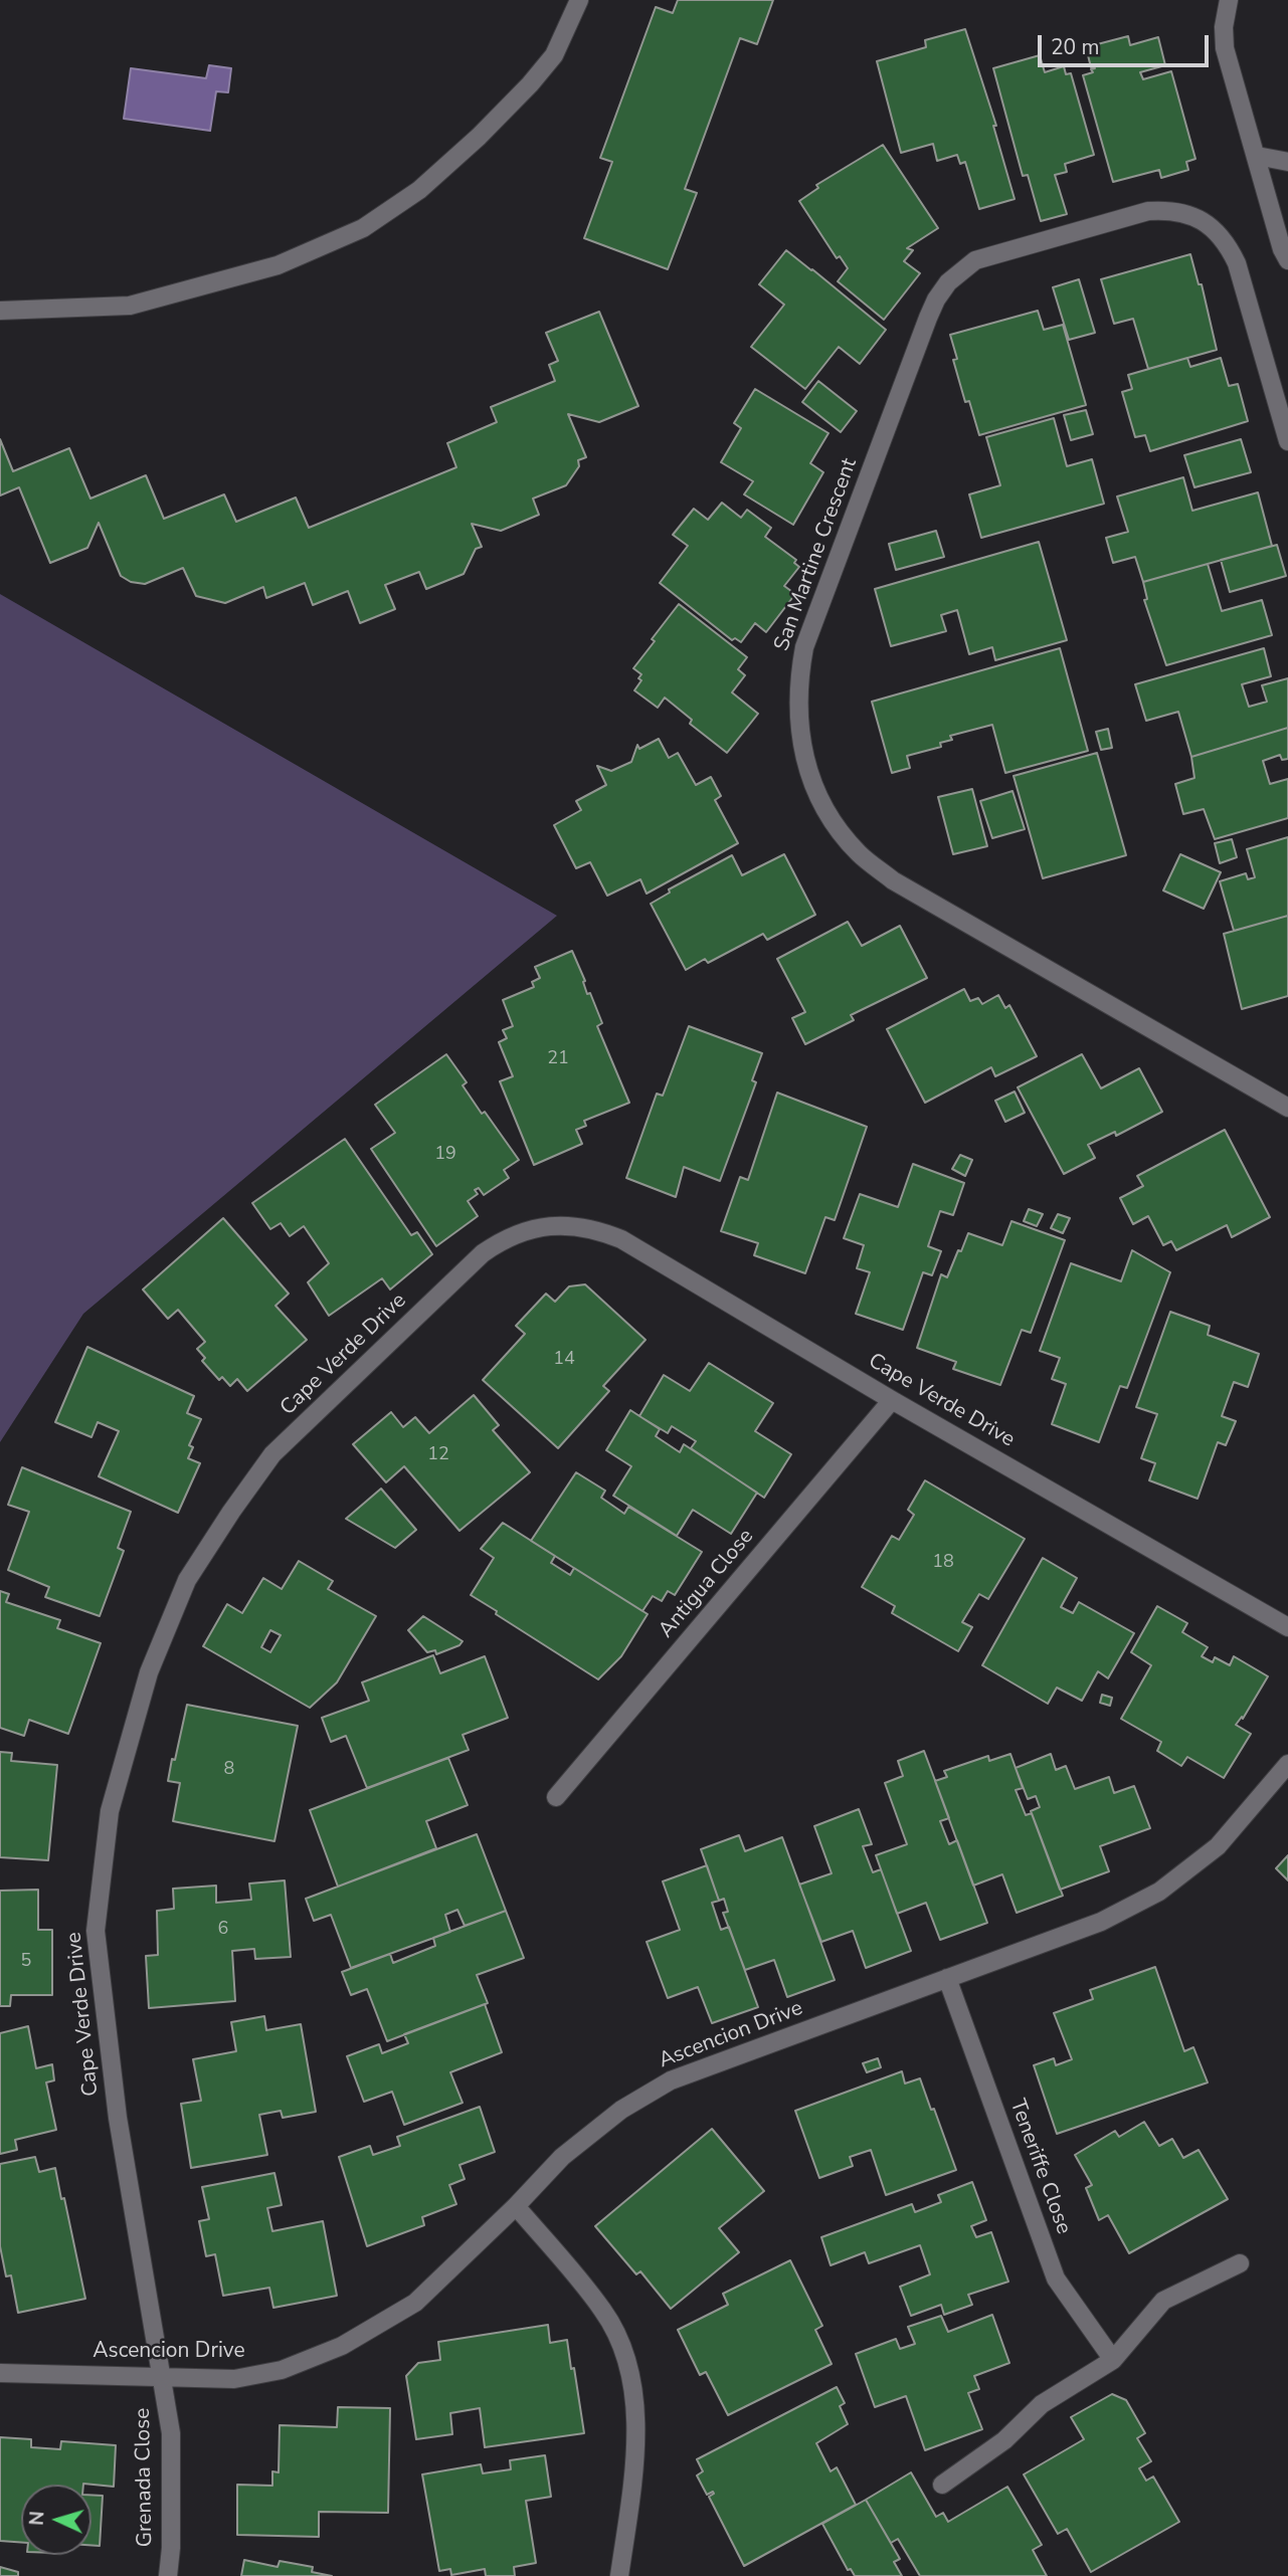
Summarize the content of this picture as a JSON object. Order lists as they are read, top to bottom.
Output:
{
  "streets": {
    "street": [
      "San Martine Crescent",
      "Cape Verde Drive",
      "Antigua Close",
      "Ascencion Drive",
      "Teneriffe Close",
      "Grenada Close"
    ]
  },
  "crossings": [
    ["Cape Verde Drive", "Antigua Close"],
    ["Cape Verde Drive", "Ascencion Drive"],
    ["Cape Verde Drive", "Grenada Close"],
    ["Ascencion Drive", "Teneriffe Close"],
    ["Ascencion Drive", "Grenada Close"]
  ],
  "house_numbers": [
    "21",
    "19",
    "14",
    "12",
    "18",
    "8",
    "6",
    "5"
  ],
  "scale_bar": "20 m",
  "north": "left"
}
